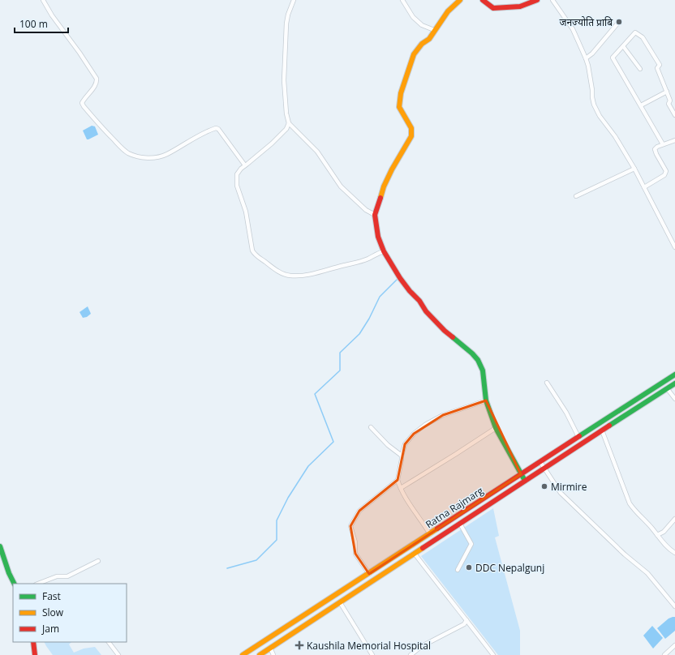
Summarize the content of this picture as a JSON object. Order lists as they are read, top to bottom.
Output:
{
  "streets": {
    "main road": ["Ratna Rajmarg"]
  },
  "places": {
    "other": ["जनज्योति प्राबि", "Mirmire", "DDC Nepalgunj"],
    "health": ["Kaushila Memorial Hospital"]
  },
  "legend": ["Fast", "Slow", "Jam"],
  "scale_bar": "100 m"
}
